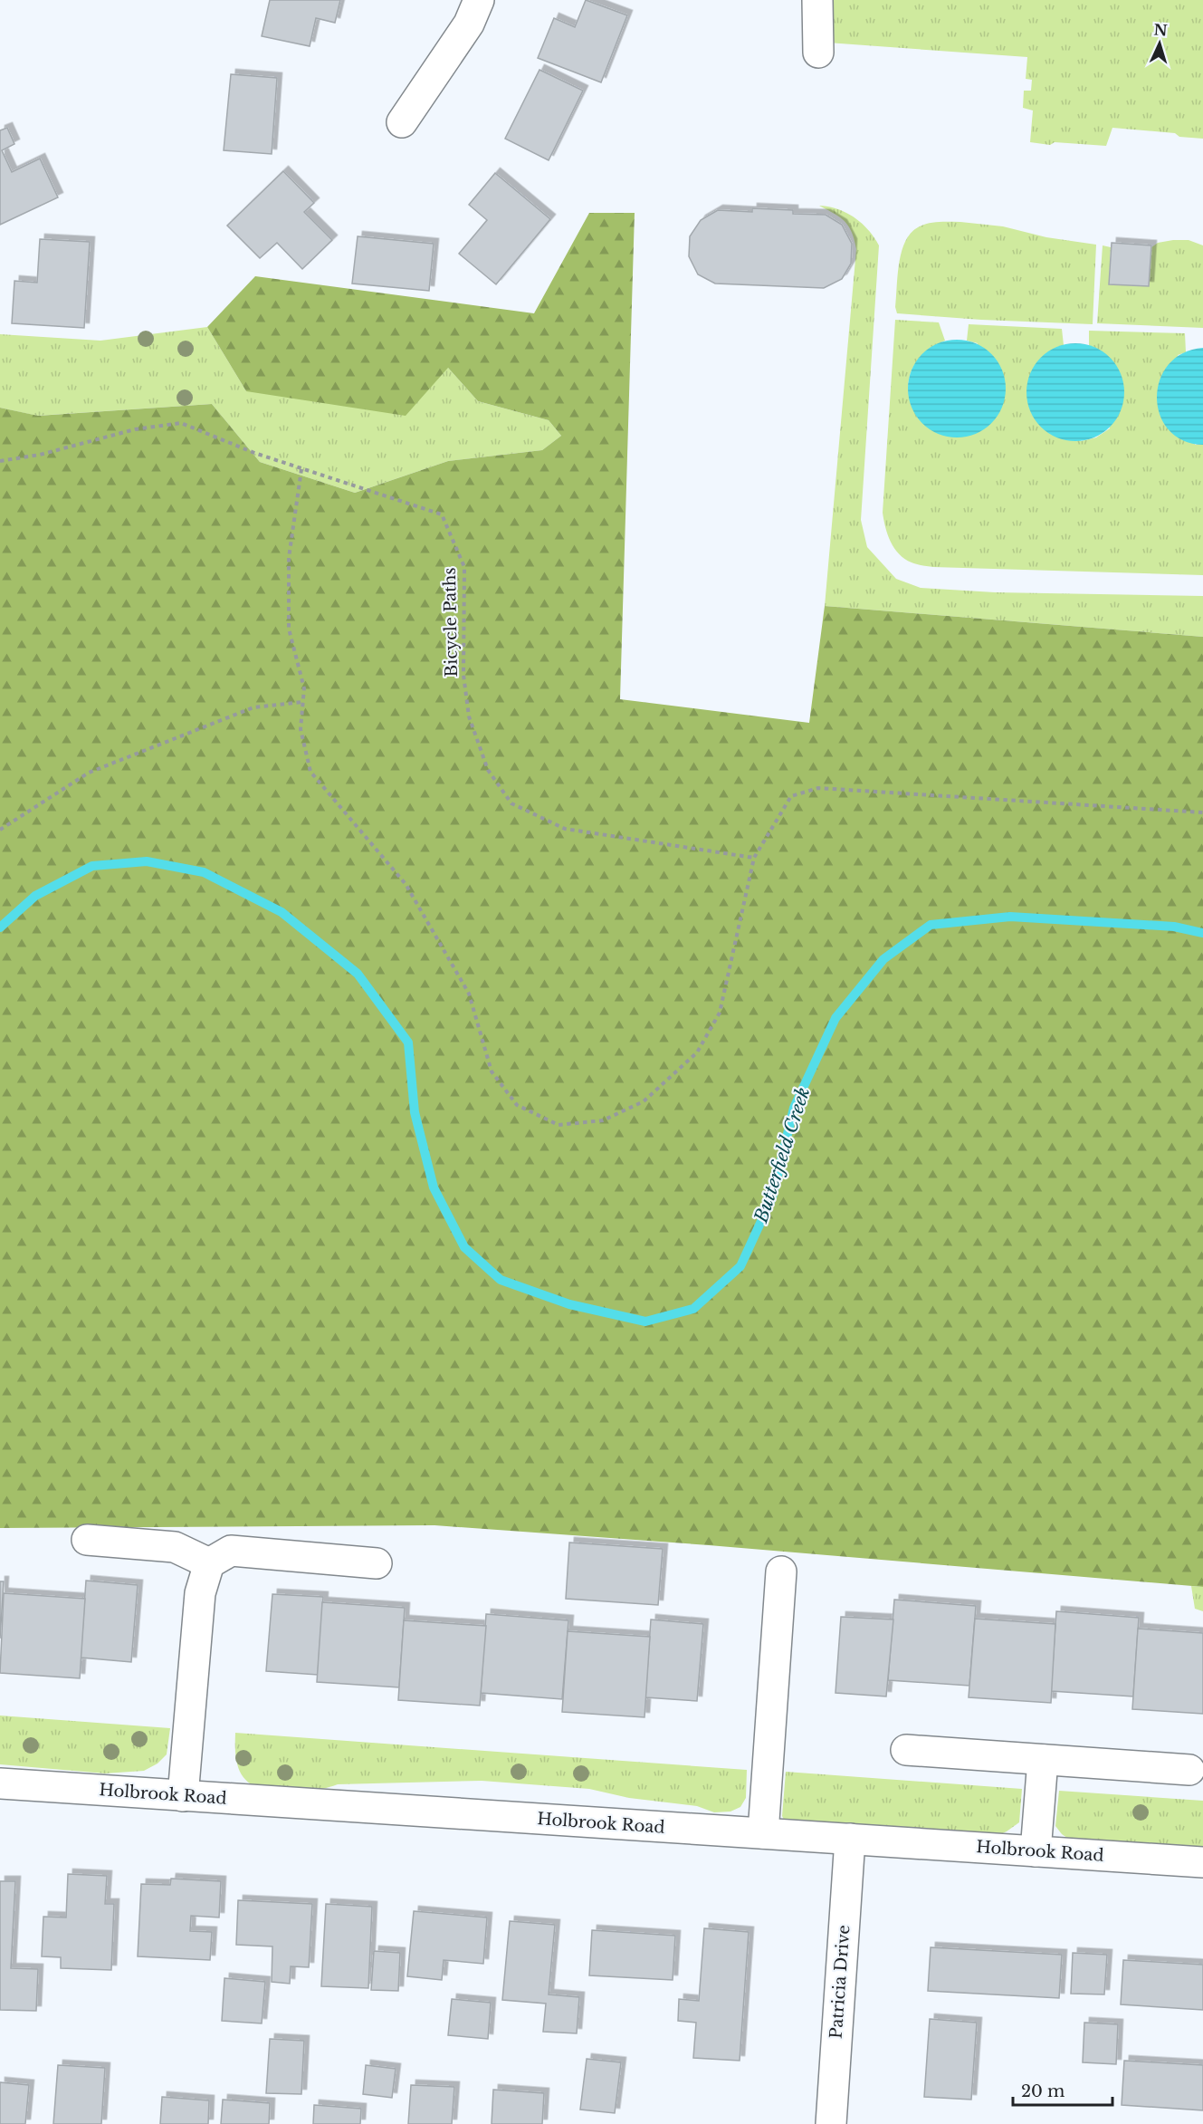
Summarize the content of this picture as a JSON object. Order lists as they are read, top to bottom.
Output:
{
  "streets": {
    "street": ["Holbrook Road", "Patricia Drive"],
    "path": ["Bicycle Paths"]
  },
  "crossings": [
    ["Holbrook Road", "Patricia Drive"]
  ],
  "water": ["Butterfield Creek"],
  "scale_bar": "20 m",
  "north": "top"
}
